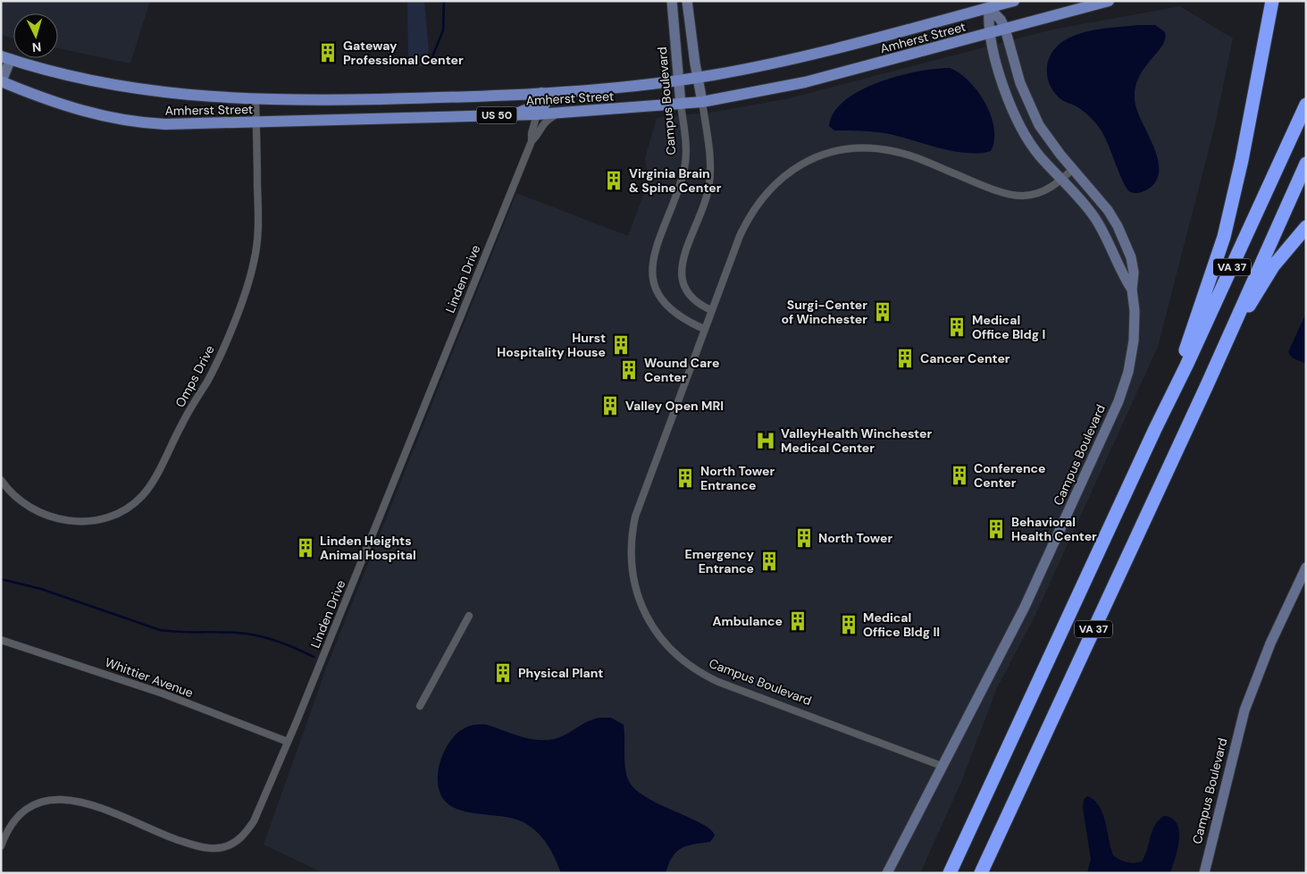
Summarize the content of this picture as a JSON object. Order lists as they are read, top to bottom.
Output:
{
  "streets": {
    "highway": ["VA 37"],
    "main road": ["Amherst Street", "US 50"],
    "street": [
      "Campus Boulevard",
      "Linden Drive",
      "Omps Drive",
      "Whittier Avenue"
    ]
  },
  "crossings": [
    ["Amherst Street", "Campus Boulevard"],
    ["Amherst Street", "Linden Drive"],
    ["Amherst Street", "Omps Drive"],
    ["Linden Drive", "Whittier Avenue"]
  ],
  "places": {
    "building": [
      "Gateway Professional Center",
      "Virginia Brain & Spine Center",
      "Surgi-Center of Winchester",
      "Medical Office Bldg I",
      "Hurst Hospitality House",
      "Cancer Center",
      "Wound Care Center",
      "Valley Open MRI",
      "Conference Center",
      "North Tower Entrance",
      "Behavioral Health Center",
      "North Tower",
      "Linden Heights Animal Hospital",
      "Emergency Entrance",
      "Ambulance",
      "Medical Office Bldg II",
      "Physical Plant"
    ],
    "hospital": ["ValleyHealth Winchester Medical Center"]
  },
  "north": "bottom"
}
